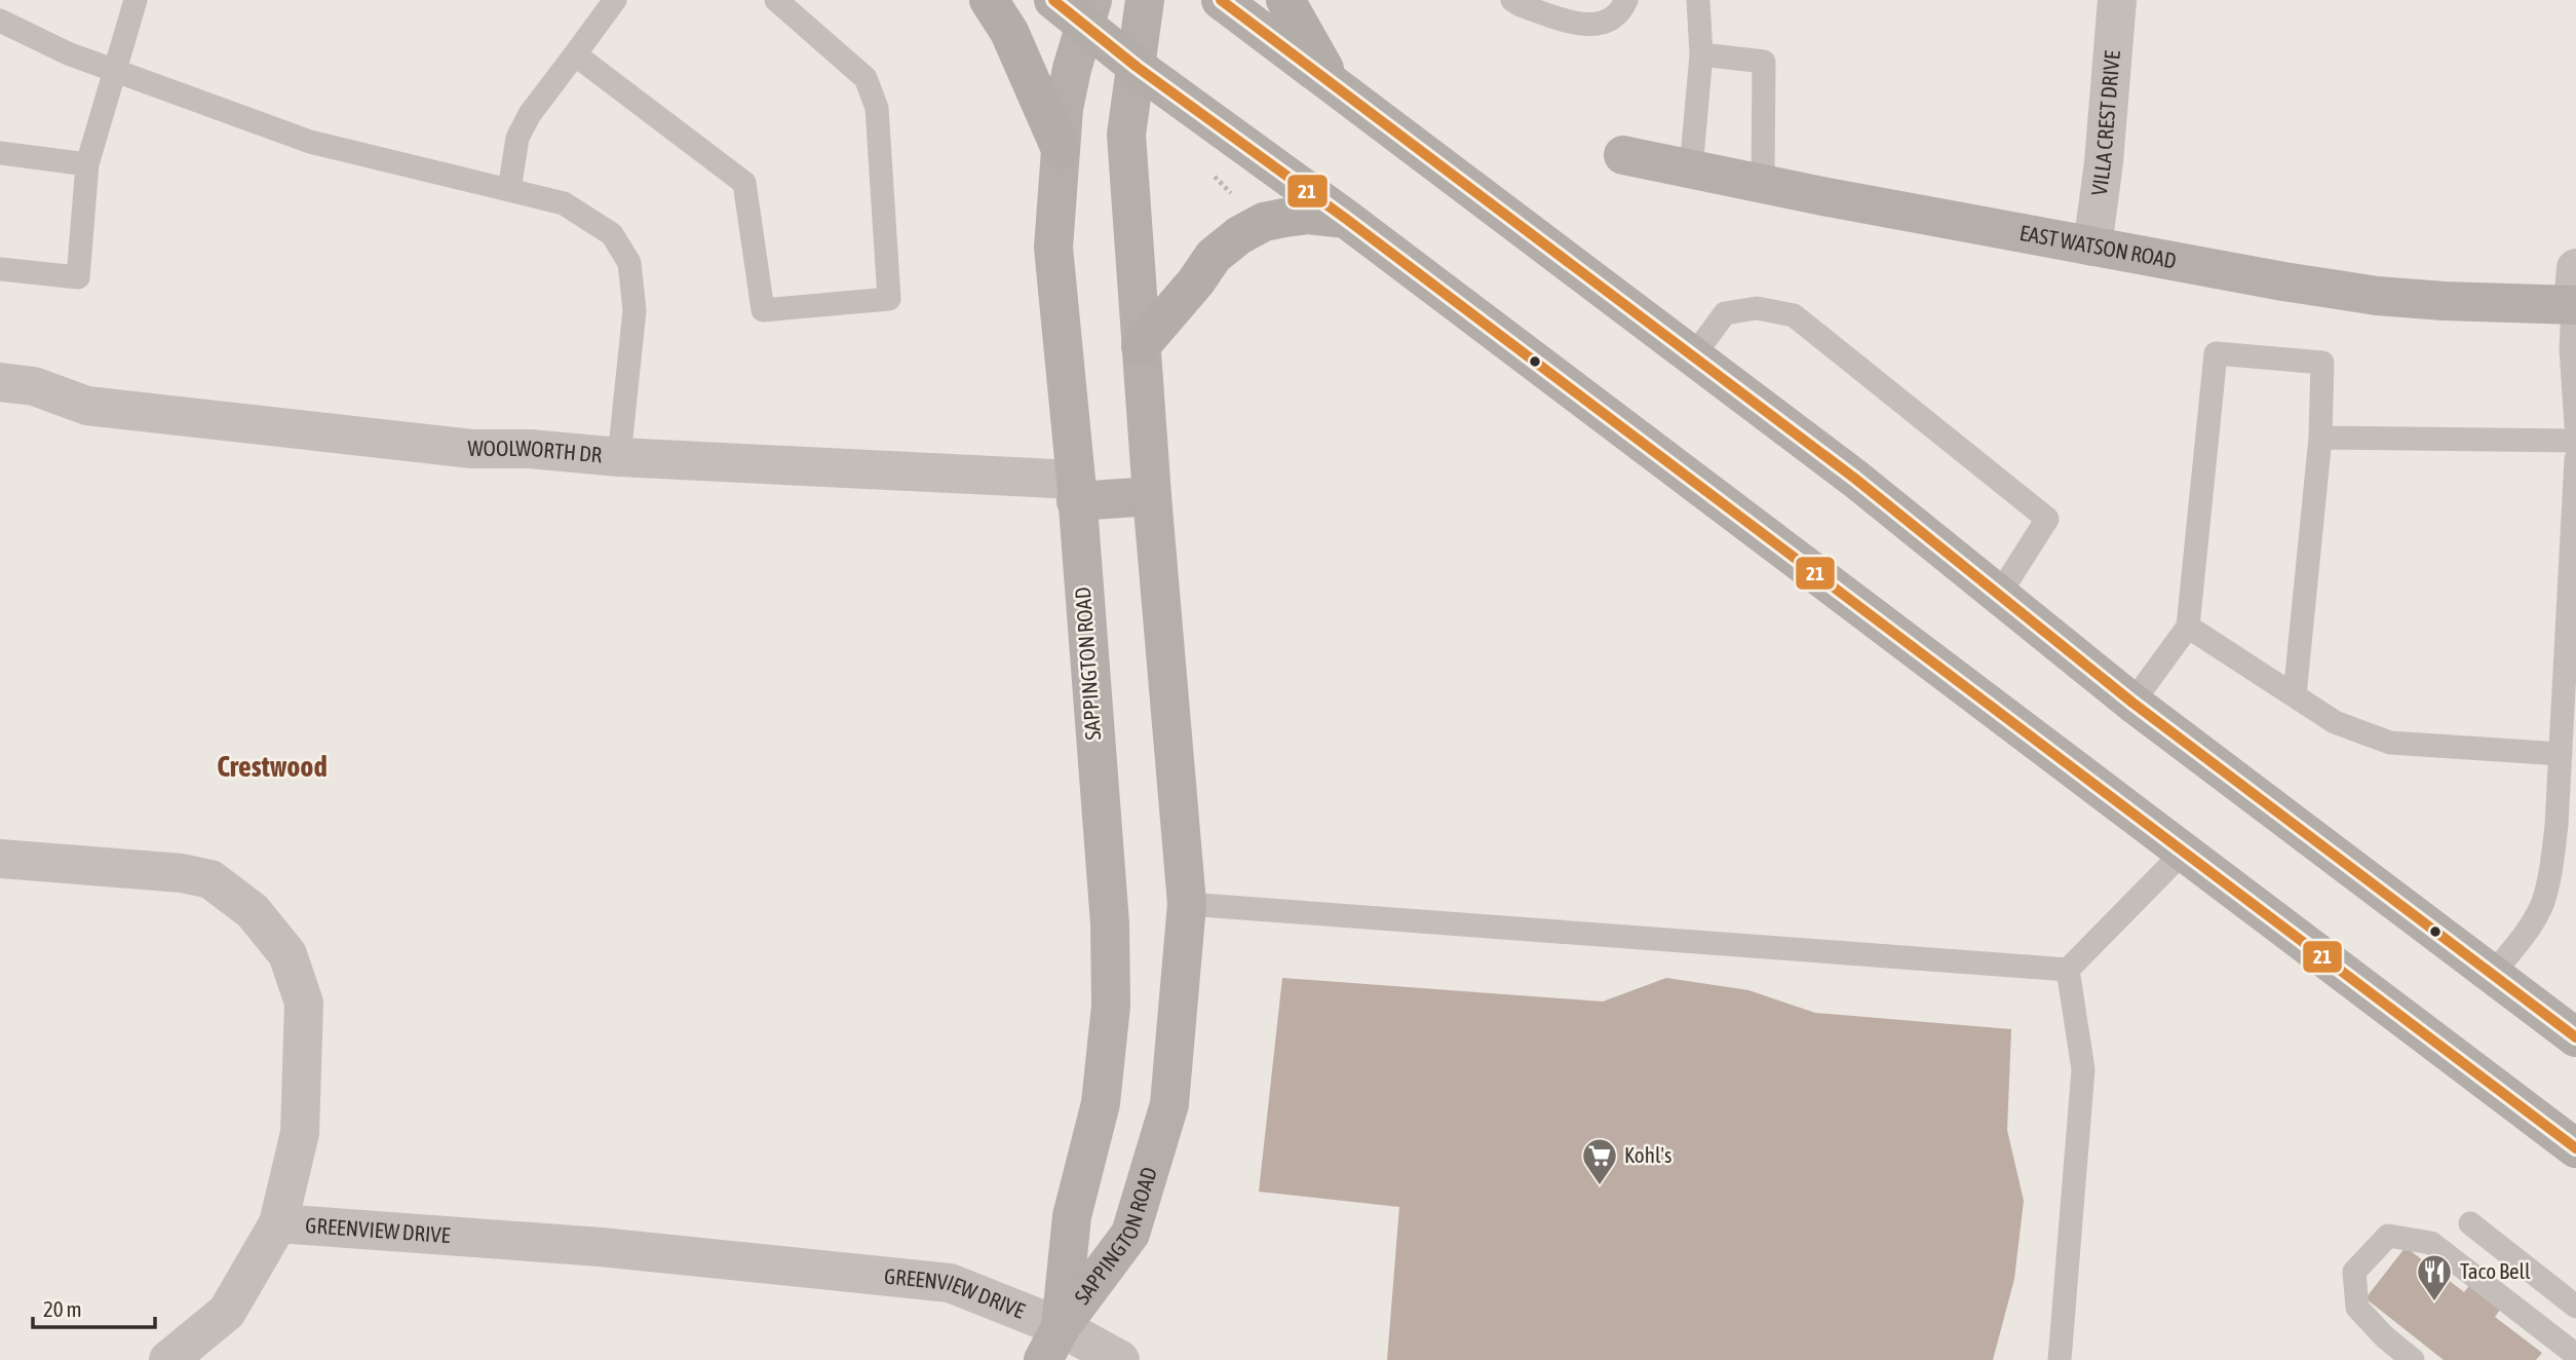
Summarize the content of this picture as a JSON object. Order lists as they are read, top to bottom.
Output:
{
  "streets": {
    "main road": ["EAST WATSON ROAD", "SAPPINGTON ROAD"],
    "street": ["VILLA CREST DRIVE", "WOOLWORTH DR", "GREENVIEW DRIVE"]
  },
  "crossings": [
    ["VILLA CREST DRIVE", "EAST WATSON ROAD"],
    ["WOOLWORTH DR", "SAPPINGTON ROAD"],
    ["SAPPINGTON ROAD", "GREENVIEW DRIVE"]
  ],
  "districts": ["Crestwood"],
  "places": {
    "supermarket": ["Kohl's"],
    "restaurant": ["Taco Bell"]
  },
  "lines": ["transit line 21"],
  "scale_bar": "20 m"
}
